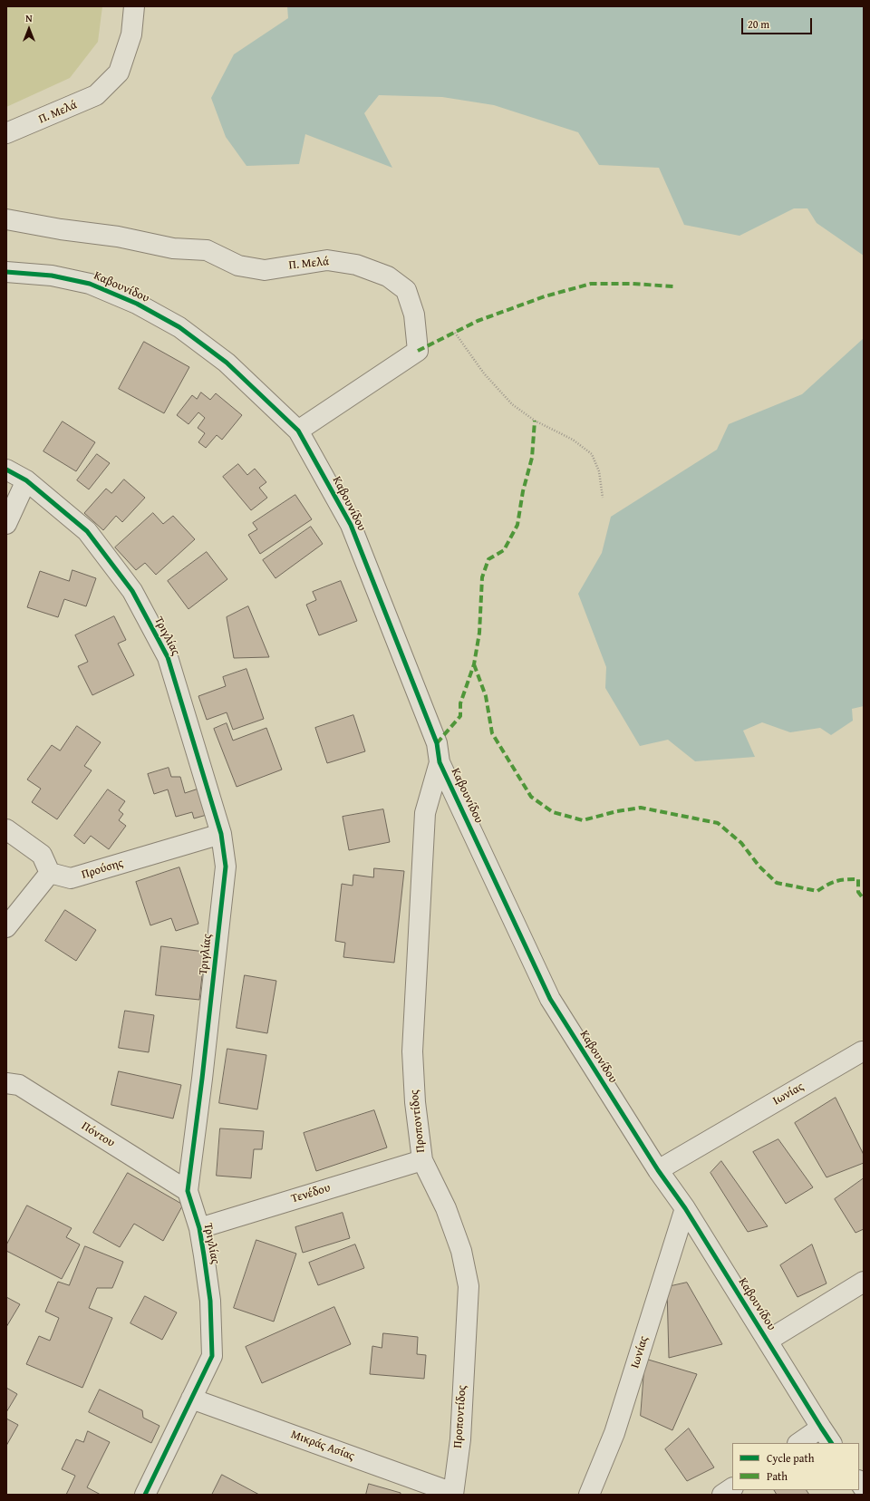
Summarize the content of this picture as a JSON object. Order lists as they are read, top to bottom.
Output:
{
  "streets": {
    "street": [
      "Π. Μελά",
      "Καβουνίδου",
      "Τριγλίας",
      "Προύσης",
      "Ιωνίας",
      "Προποντίδος",
      "Πόντου",
      "Τενέδου",
      "Μικράς Ασίας"
    ]
  },
  "crossings": [
    ["Π. Μελά", "Καβουνίδου"],
    ["Καβουνίδου", "Ιωνίας"],
    ["Καβουνίδου", "Προποντίδος"],
    ["Τριγλίας", "Προύσης"],
    ["Τριγλίας", "Πόντου"],
    ["Τριγλίας", "Τενέδου"],
    ["Τριγλίας", "Μικράς Ασίας"],
    ["Προποντίδος", "Τενέδου"],
    ["Προποντίδος", "Μικράς Ασίας"]
  ],
  "legend": ["Cycle path", "Path"],
  "scale_bar": "20 m",
  "north": "top"
}
